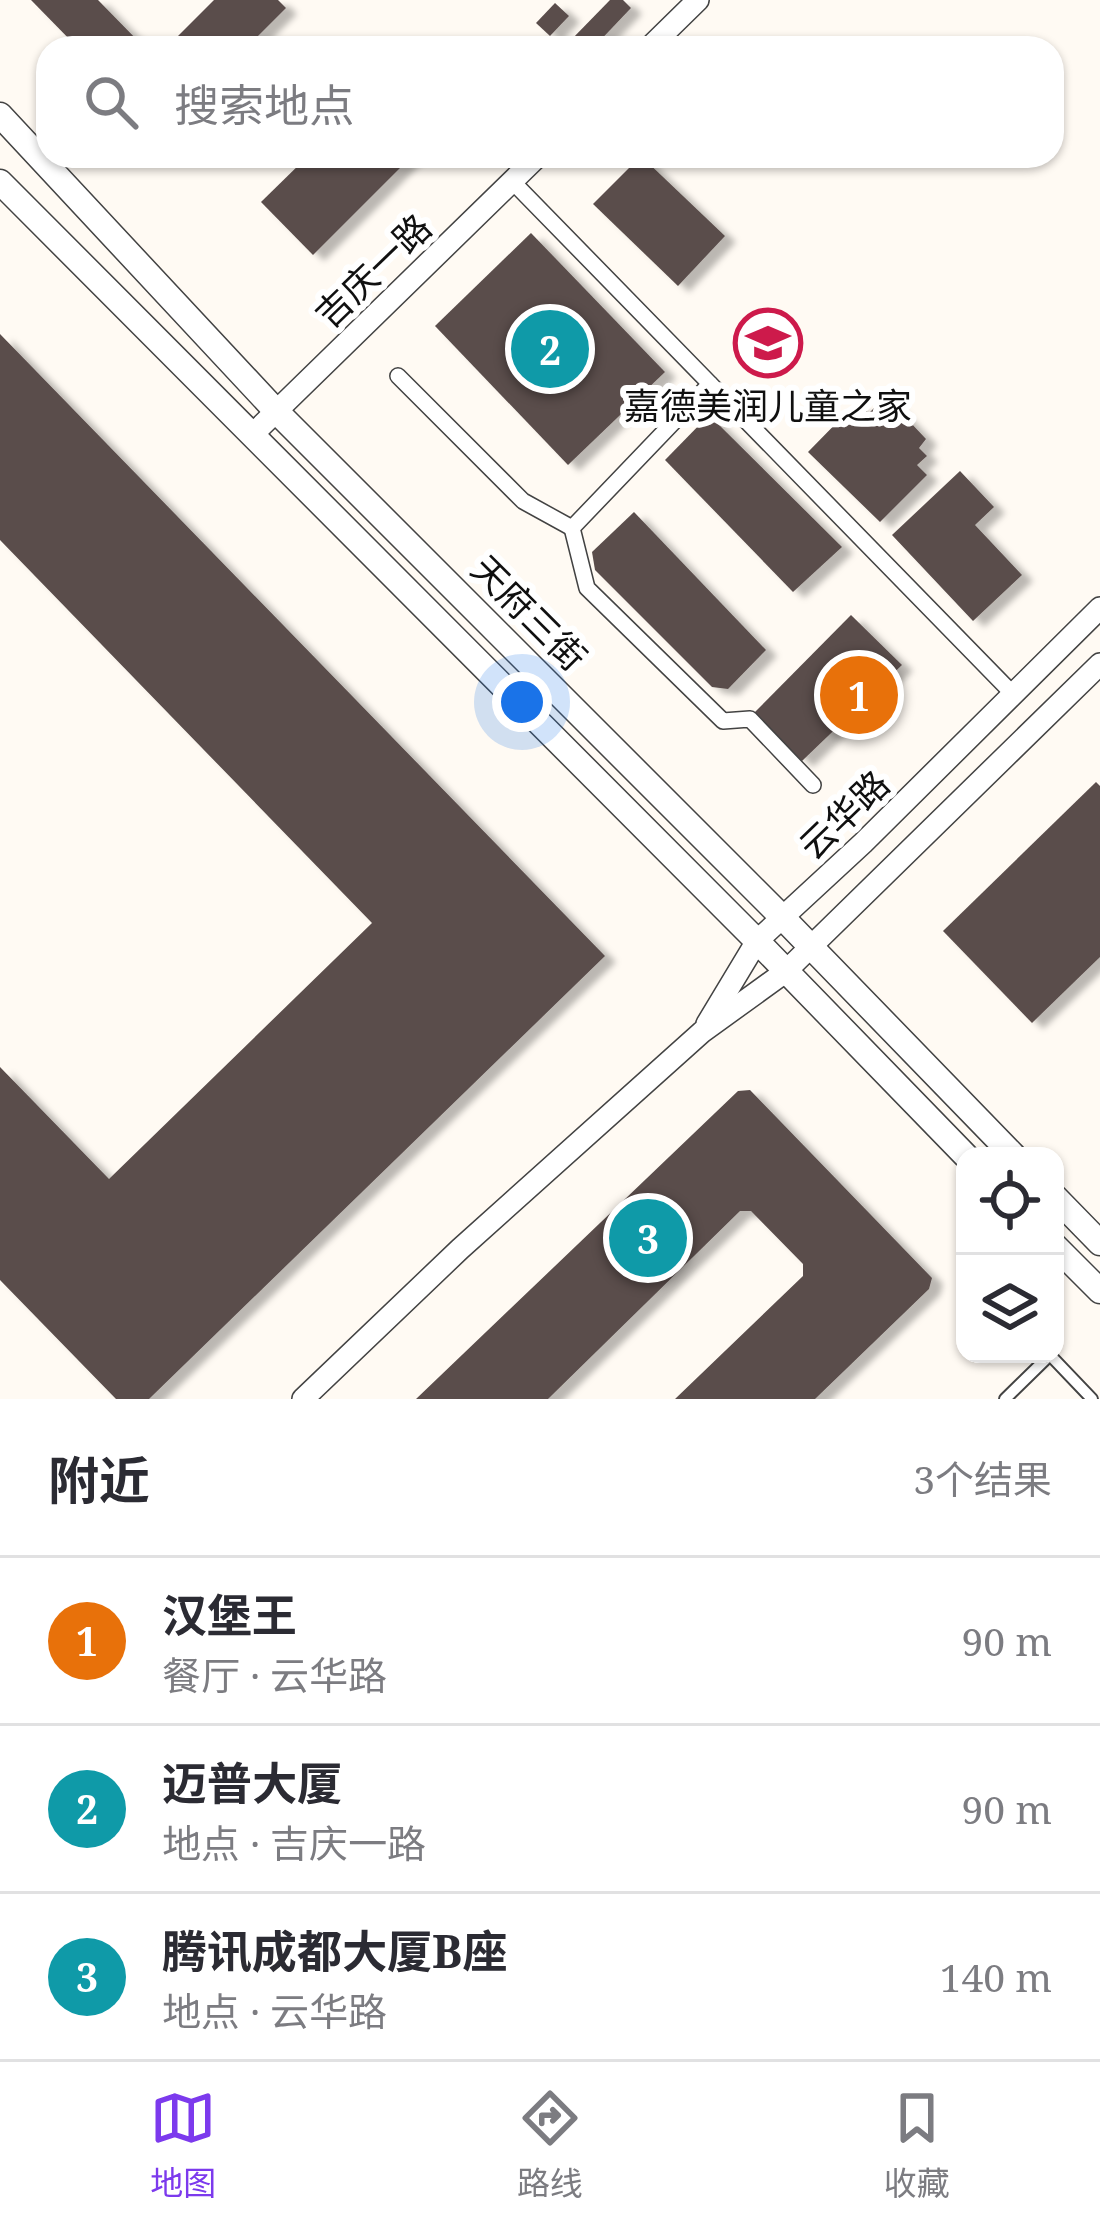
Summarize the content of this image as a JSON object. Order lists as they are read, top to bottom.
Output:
{
  "streets": {
    "street": ["吉庆一路", "天府三街", "云华路"]
  },
  "crossings": [
    ["吉庆一路", "天府三街"],
    ["天府三街", "云华路"]
  ],
  "places": {
    "school or university": ["嘉德美润儿童之家"]
  },
  "page": {
    "search": "搜索地点",
    "pins": ["2", "1", "3"],
    "heading": ["附近", "3个结果"],
    "list": [
      {
        "mark": "1",
        "name": "汉堡王",
        "note": "餐厅 · 云华路",
        "value": "90 m"
      },
      {
        "mark": "2",
        "name": "迈普大厦",
        "note": "地点 · 吉庆一路",
        "value": "90 m"
      },
      {
        "mark": "3",
        "name": "腾讯成都大厦B座",
        "note": "地点 · 云华路",
        "value": "140 m"
      }
    ],
    "nav": ["地图", "路线", "收藏"]
  }
}
